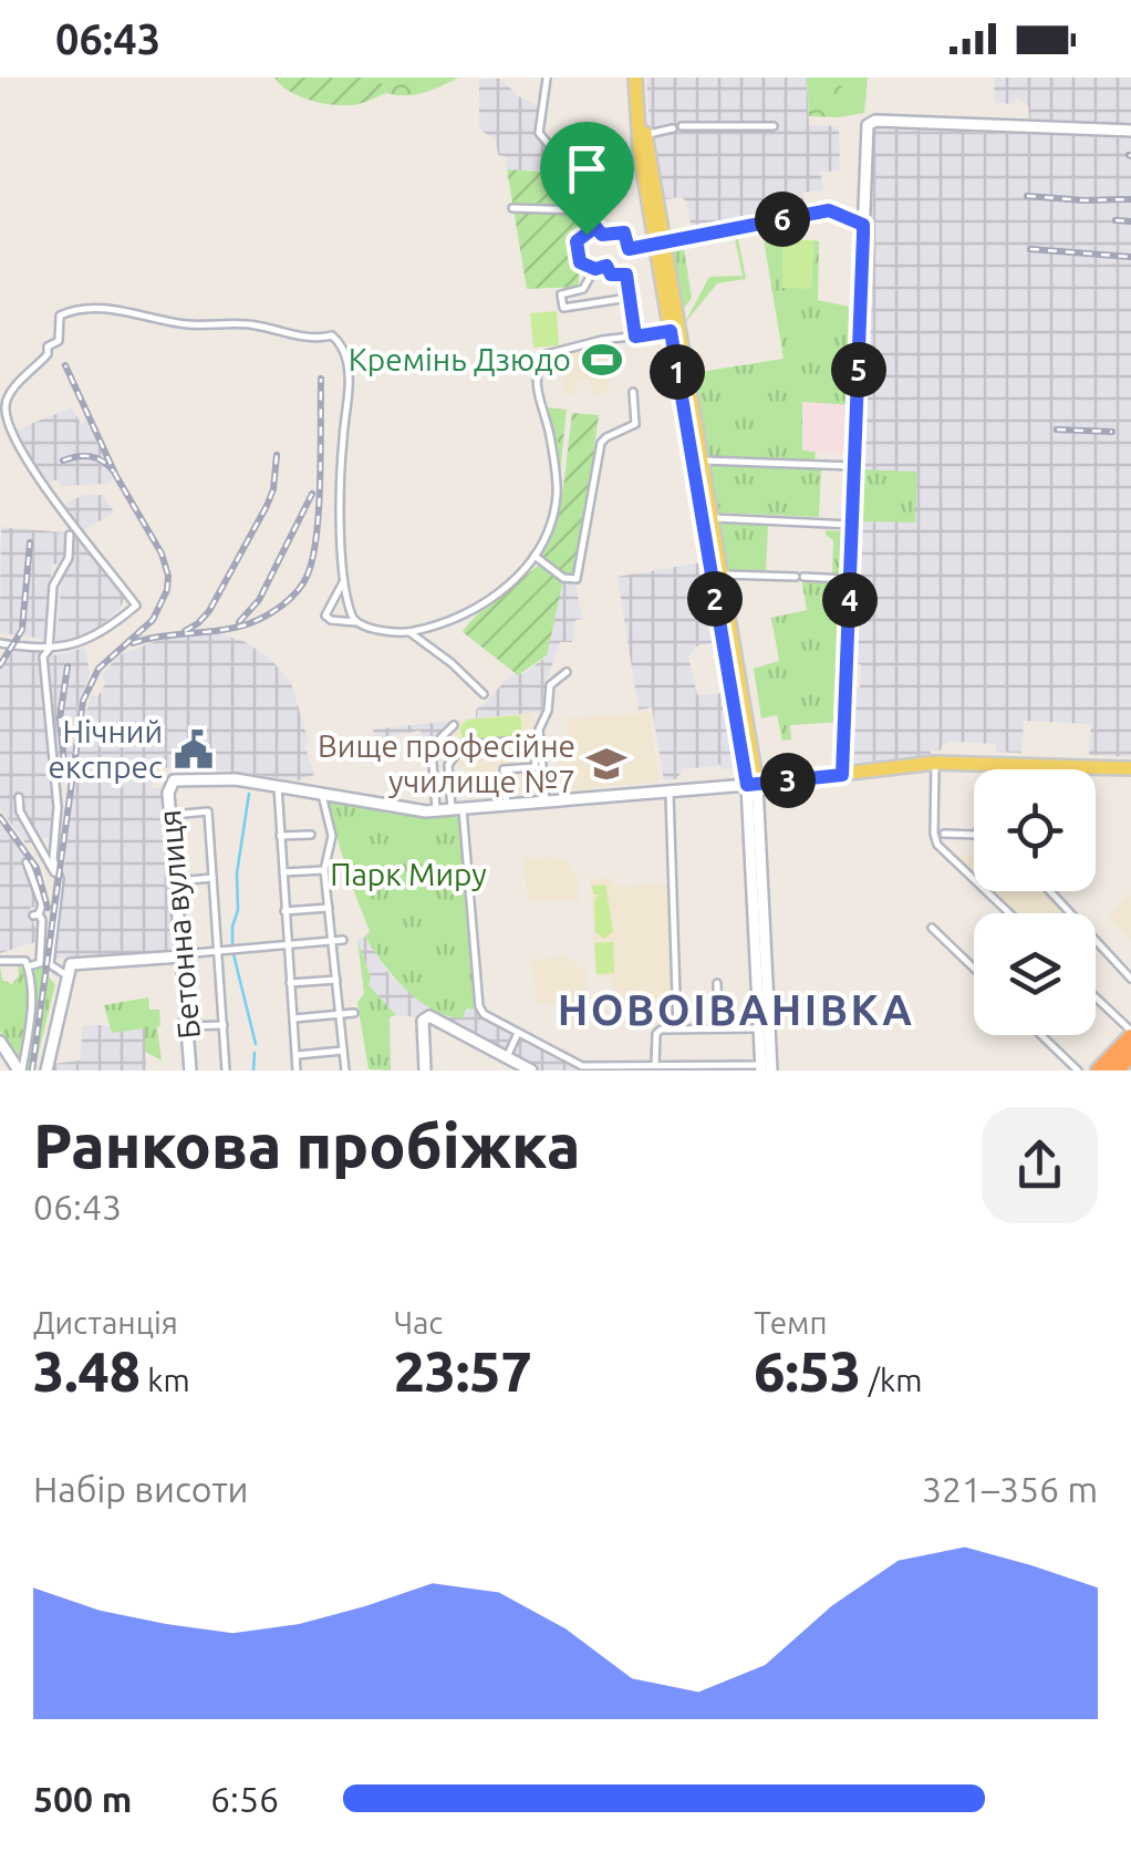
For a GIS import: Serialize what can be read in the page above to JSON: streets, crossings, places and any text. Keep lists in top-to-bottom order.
{
  "streets": {
    "street": ["Бетонна вулиця"]
  },
  "districts": ["НОВОІВАНІВКА"],
  "parks": ["Парк Миру"],
  "places": {
    "sports": ["Кремінь Дзюдо"],
    "public building": ["Нічний експрес"],
    "school or university": ["Вище професійне училище №7"]
  },
  "page": {
    "status": "06:43",
    "pins": [
      "6",
      "5",
      "1",
      "2",
      "4",
      "3"
    ],
    "heading": ["Ранкова пробіжка", "06:43"],
    "stats": [
      ["Дистанція", "3.48 km"],
      ["Час", "23:57"],
      ["Темп", "6:53 /km"]
    ],
    "chart": ["Набір висоти", "321–356 m"],
    "list": [
      {
        "name": "500 m",
        "note": "6:56"
      }
    ]
  }
}
